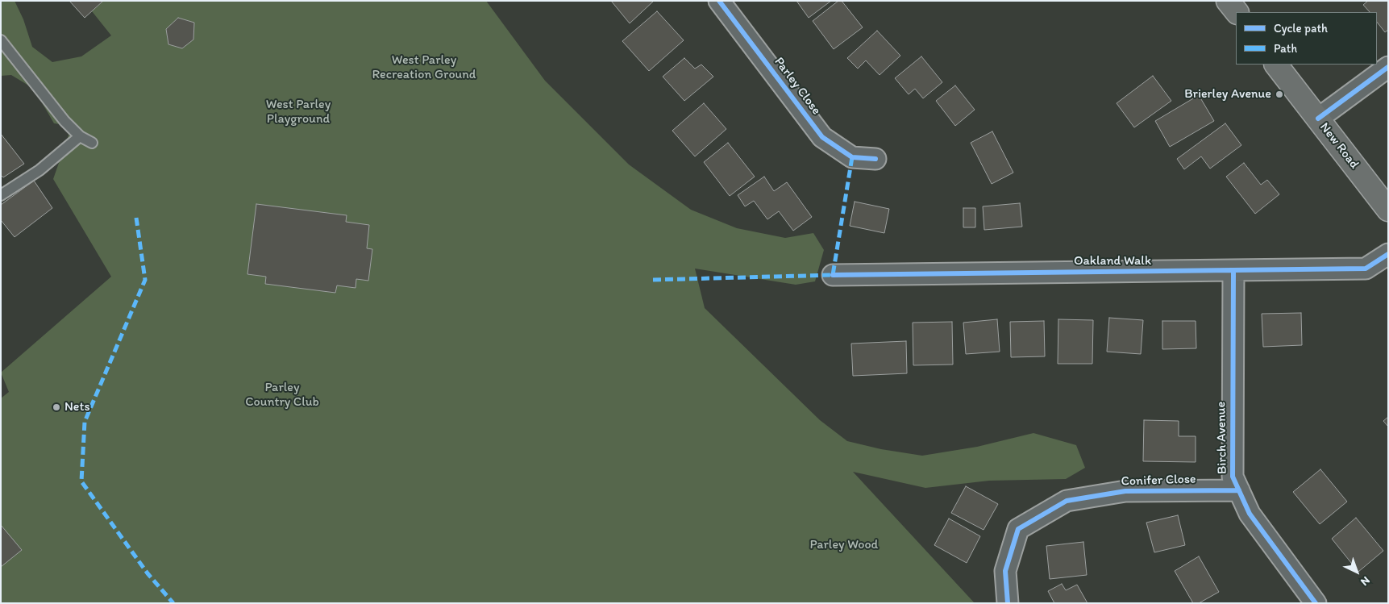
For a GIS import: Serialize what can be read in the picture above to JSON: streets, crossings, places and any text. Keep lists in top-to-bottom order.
{
  "streets": {
    "main road": ["New Road"],
    "street": [
      "Parley Close",
      "Oakland Walk",
      "Birch Avenue",
      "Conifer Close"
    ]
  },
  "crossings": [
    ["Oakland Walk", "Birch Avenue"],
    ["Birch Avenue", "Conifer Close"]
  ],
  "parks": [
    "West Parley Recreation Ground",
    "West Parley Playground",
    "Parley Country Club",
    "Parley Wood"
  ],
  "places": ["Brierley Avenue", "Nets"],
  "legend": ["Cycle path", "Path"],
  "north": "bottom right"
}
